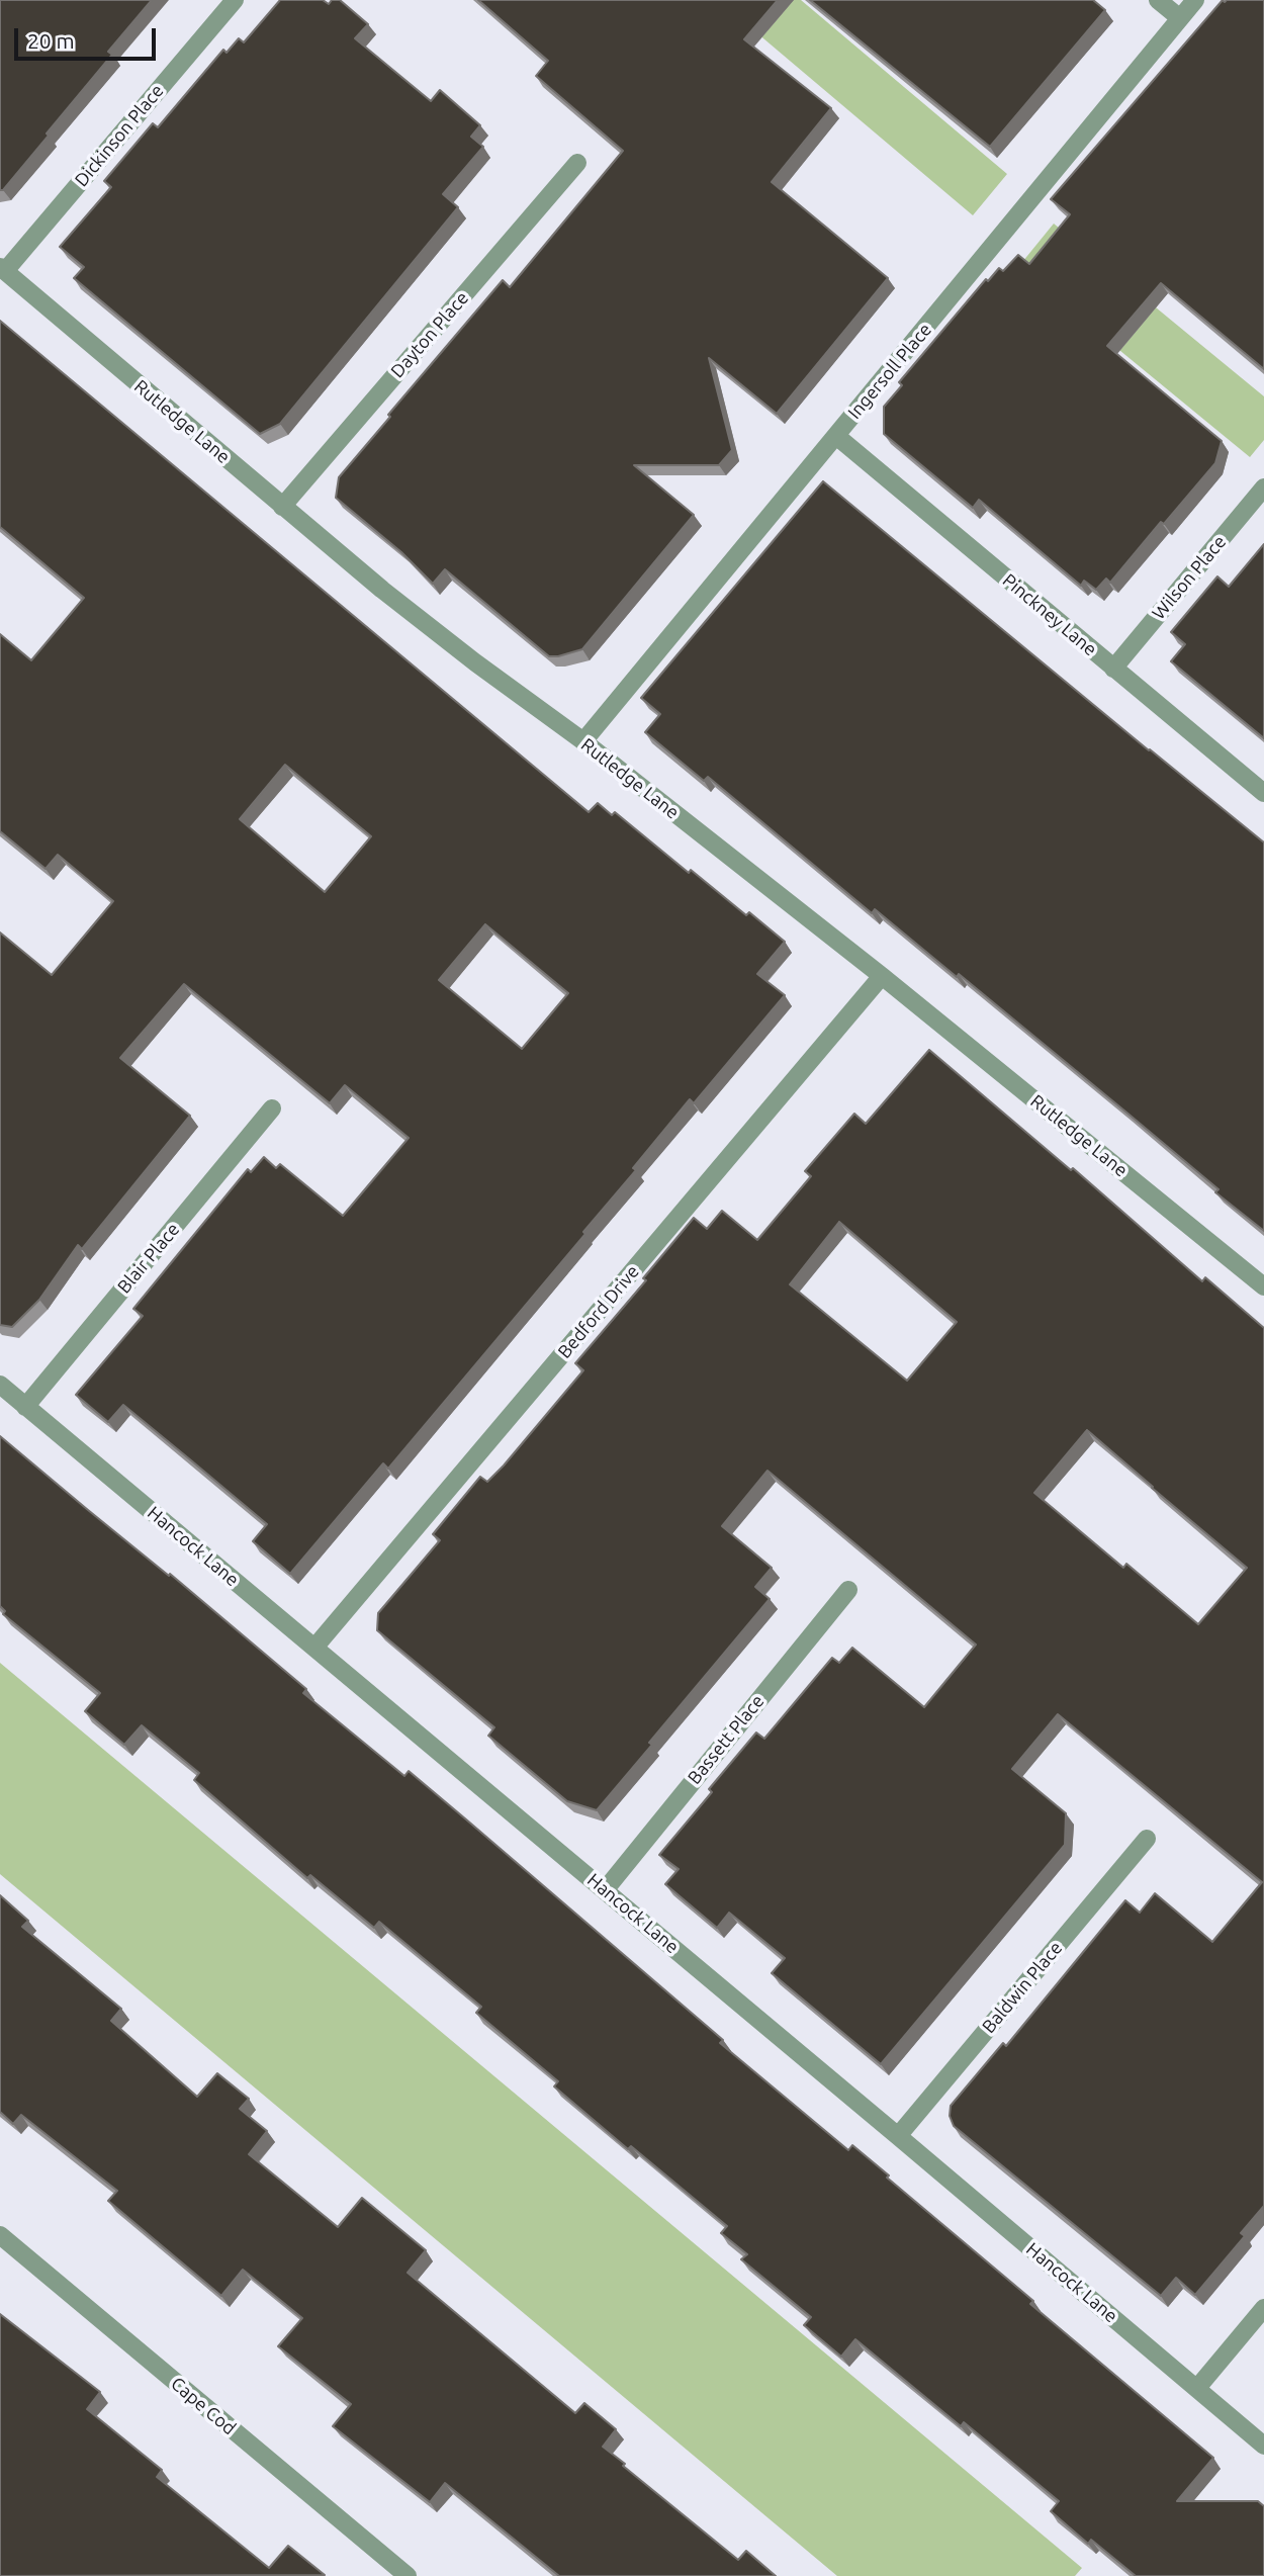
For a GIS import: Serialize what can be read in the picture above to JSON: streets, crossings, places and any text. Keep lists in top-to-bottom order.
{
  "streets": {
    "street": [
      "Dickinson Place",
      "Dayton Place",
      "Ingersoll Place",
      "Rutledge Lane",
      "Wilson Place",
      "Pinckney Lane",
      "Blair Place",
      "Bedford Drive",
      "Hancock Lane",
      "Bassett Place",
      "Baldwin Place",
      "Cape Cod"
    ]
  },
  "crossings": [
    ["Dickinson Place", "Rutledge Lane"],
    ["Dayton Place", "Rutledge Lane"],
    ["Ingersoll Place", "Rutledge Lane"],
    ["Ingersoll Place", "Pinckney Lane"],
    ["Rutledge Lane", "Bedford Drive"],
    ["Wilson Place", "Pinckney Lane"],
    ["Blair Place", "Hancock Lane"],
    ["Bedford Drive", "Hancock Lane"],
    ["Hancock Lane", "Bassett Place"],
    ["Hancock Lane", "Baldwin Place"]
  ],
  "scale_bar": "20 m"
}
